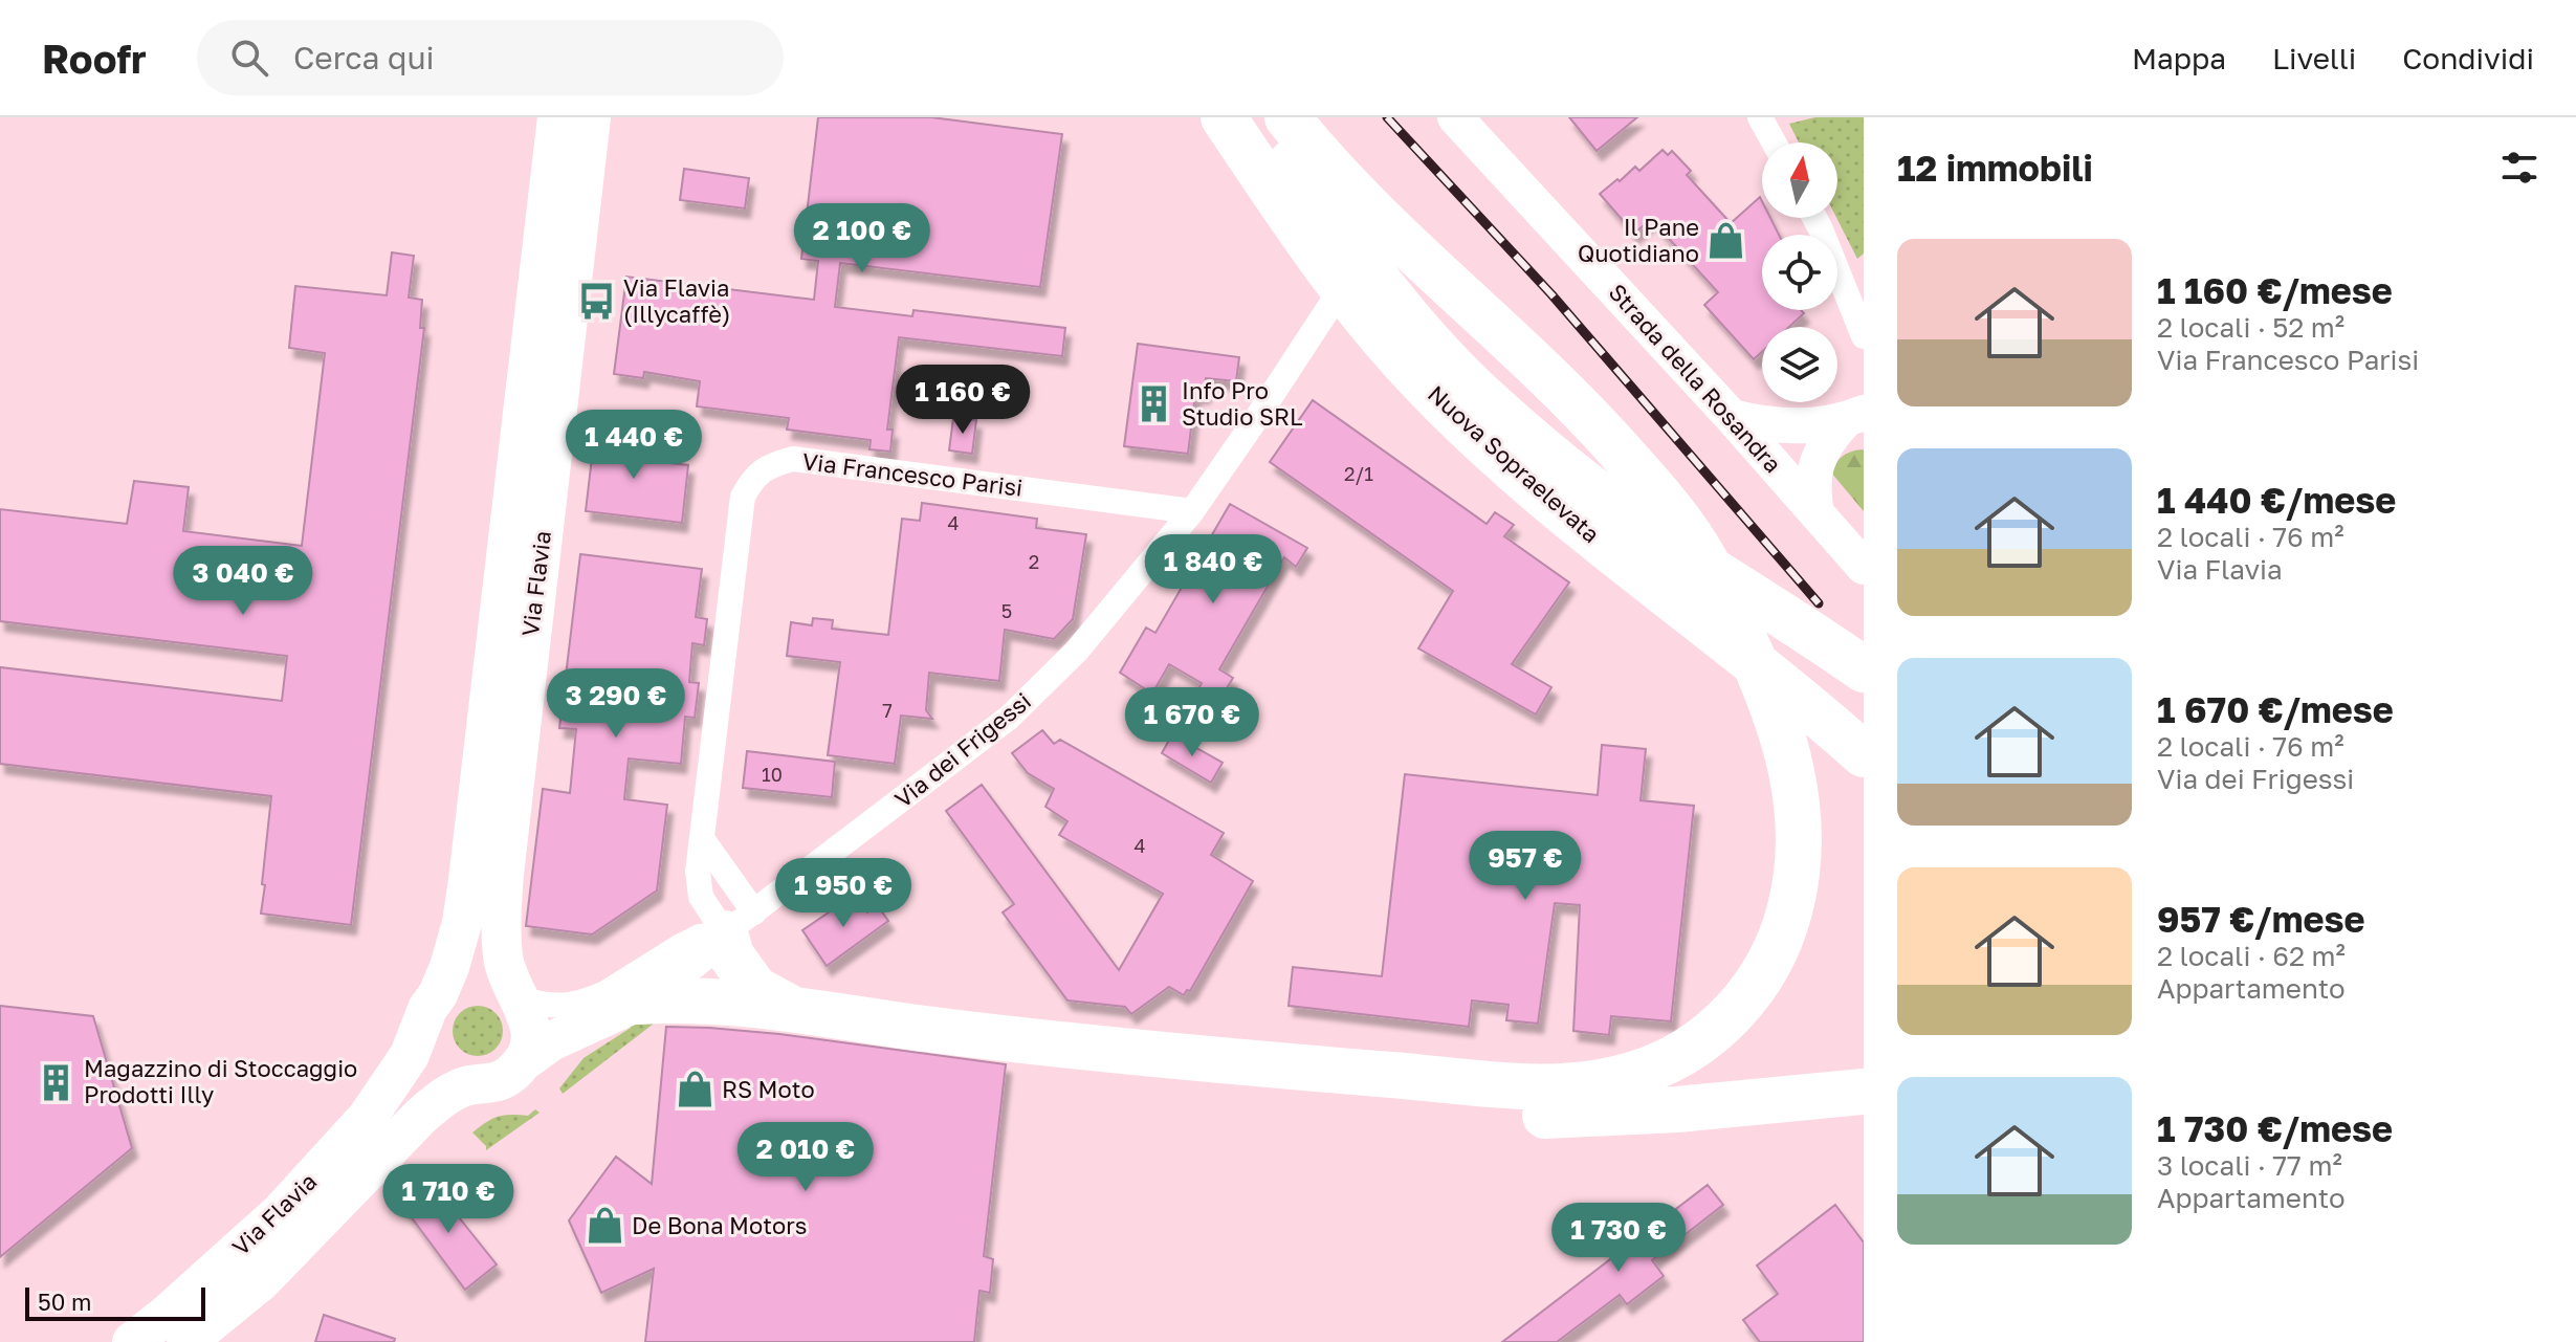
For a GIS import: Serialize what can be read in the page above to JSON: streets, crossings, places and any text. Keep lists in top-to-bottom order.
{
  "streets": {
    "highway": ["Nuova Sopraelevata"],
    "main road": ["Strada della Rosandra", "Via Flavia"],
    "street": ["Via Francesco Parisi", "Via dei Frigessi"]
  },
  "crossings": [
    ["Via Francesco Parisi", "Via dei Frigessi"],
    ["Via Flavia", "Via dei Frigessi"]
  ],
  "places": {
    "shop": ["Il Pane Quotidiano", "RS Moto", "De Bona Motors"],
    "bus stop": ["Via Flavia (Illycaffè)"],
    "building": ["Info Pro Studio SRL", "Magazzino di Stoccaggio Prodotti Illy"]
  },
  "house_numbers": [
    "2/1",
    "4",
    "2",
    "5",
    "7",
    "10",
    "4"
  ],
  "scale_bar": "50 m",
  "north": "top",
  "page": {
    "header": "Roofr",
    "search": "Cerca qui",
    "nav": ["Mappa", "Livelli", "Condividi"],
    "heading": "12 immobili",
    "price": [
      "2 100 €",
      "1 160 €",
      "1 440 €",
      "1 840 €",
      "3 040 €",
      "3 290 €",
      "1 670 €",
      "957 €",
      "1 950 €",
      "2 010 €",
      "1 710 €",
      "1 730 €"
    ],
    "list": [
      {
        "name": "1 160 €/mese",
        "note": "2 locali · 52 m² · Via Francesco Parisi"
      },
      {
        "name": "1 440 €/mese",
        "note": "2 locali · 76 m² · Via Flavia"
      },
      {
        "name": "1 670 €/mese",
        "note": "2 locali · 76 m² · Via dei Frigessi"
      },
      {
        "name": "957 €/mese",
        "note": "2 locali · 62 m² · Appartamento"
      },
      {
        "name": "1 730 €/mese",
        "note": "3 locali · 77 m² · Appartamento"
      }
    ],
    "scale": "50 m"
  }
}
